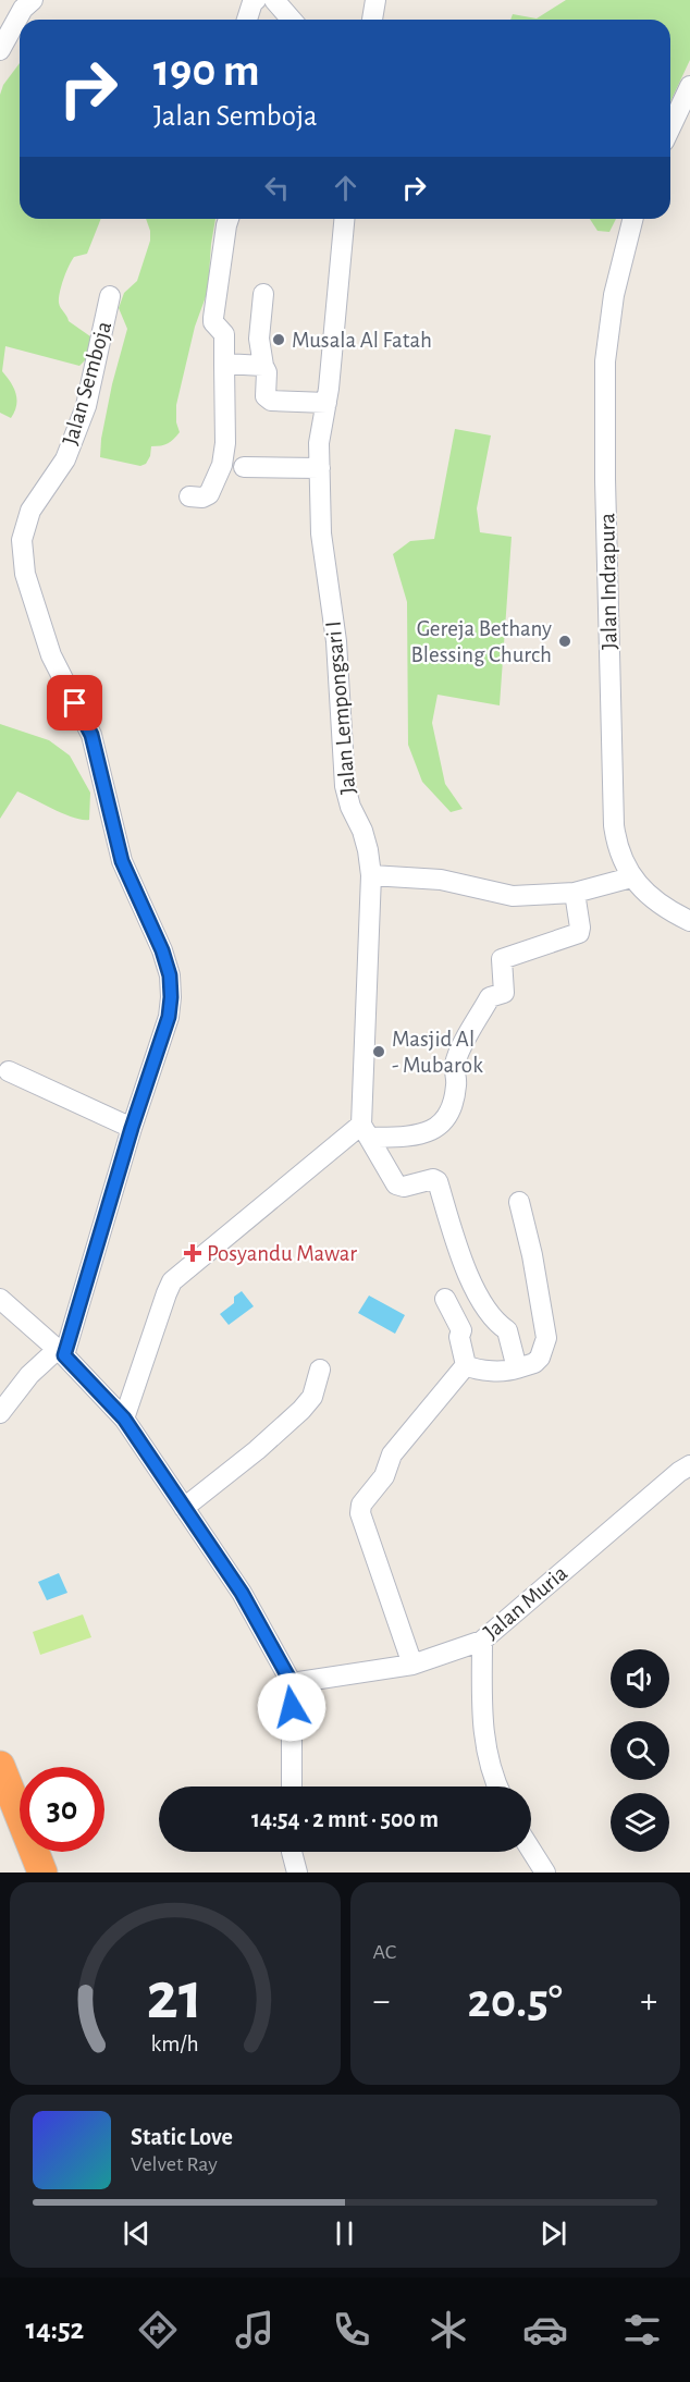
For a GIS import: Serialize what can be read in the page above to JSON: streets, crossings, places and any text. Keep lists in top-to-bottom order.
{
  "streets": {
    "street": [
      "Jalan Semboja",
      "Jalan Indrapura",
      "Jalan Lempongsari I",
      "Jalan Muria"
    ]
  },
  "places": {
    "other": ["Musala Al Fatah", "Gereja Bethany Blessing Church", "Masjid Al - Mubarok"],
    "health": ["Posyandu Mawar"]
  },
  "page": {
    "turn": ["190 m", "Jalan Semboja"],
    "limit": "30",
    "trip": "14:54 · 2 mnt · 500 m",
    "tile": "AC",
    "heat": ["−", "20.5°", "+"],
    "song": ["Static Love", "Velvet Ray"],
    "tabs": "14:52",
    "gauge": ["21", "km/h"]
  }
}
